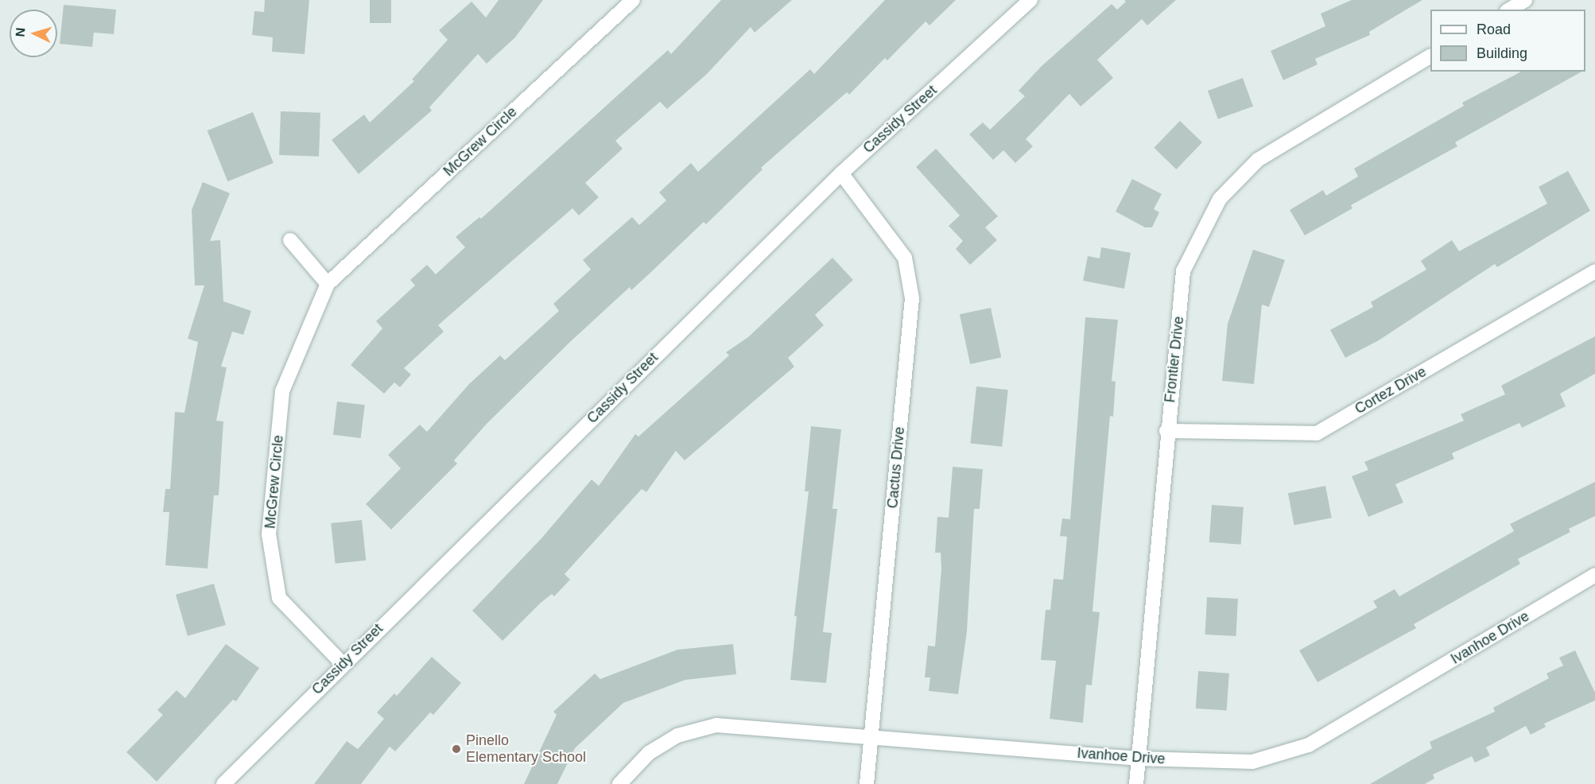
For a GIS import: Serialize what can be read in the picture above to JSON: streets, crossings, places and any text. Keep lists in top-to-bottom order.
{
  "streets": {
    "street": [
      "Cassidy Street",
      "McGrew Circle",
      "Frontier Drive",
      "Cortez Drive",
      "Cactus Drive",
      "Ivanhoe Drive"
    ]
  },
  "crossings": [
    ["Cassidy Street", "McGrew Circle"],
    ["Cassidy Street", "Cactus Drive"],
    ["Frontier Drive", "Cortez Drive"],
    ["Frontier Drive", "Ivanhoe Drive"],
    ["Cactus Drive", "Ivanhoe Drive"]
  ],
  "places": ["Pinello Elementary School"],
  "legend": ["Road", "Building"],
  "north": "left"
}
